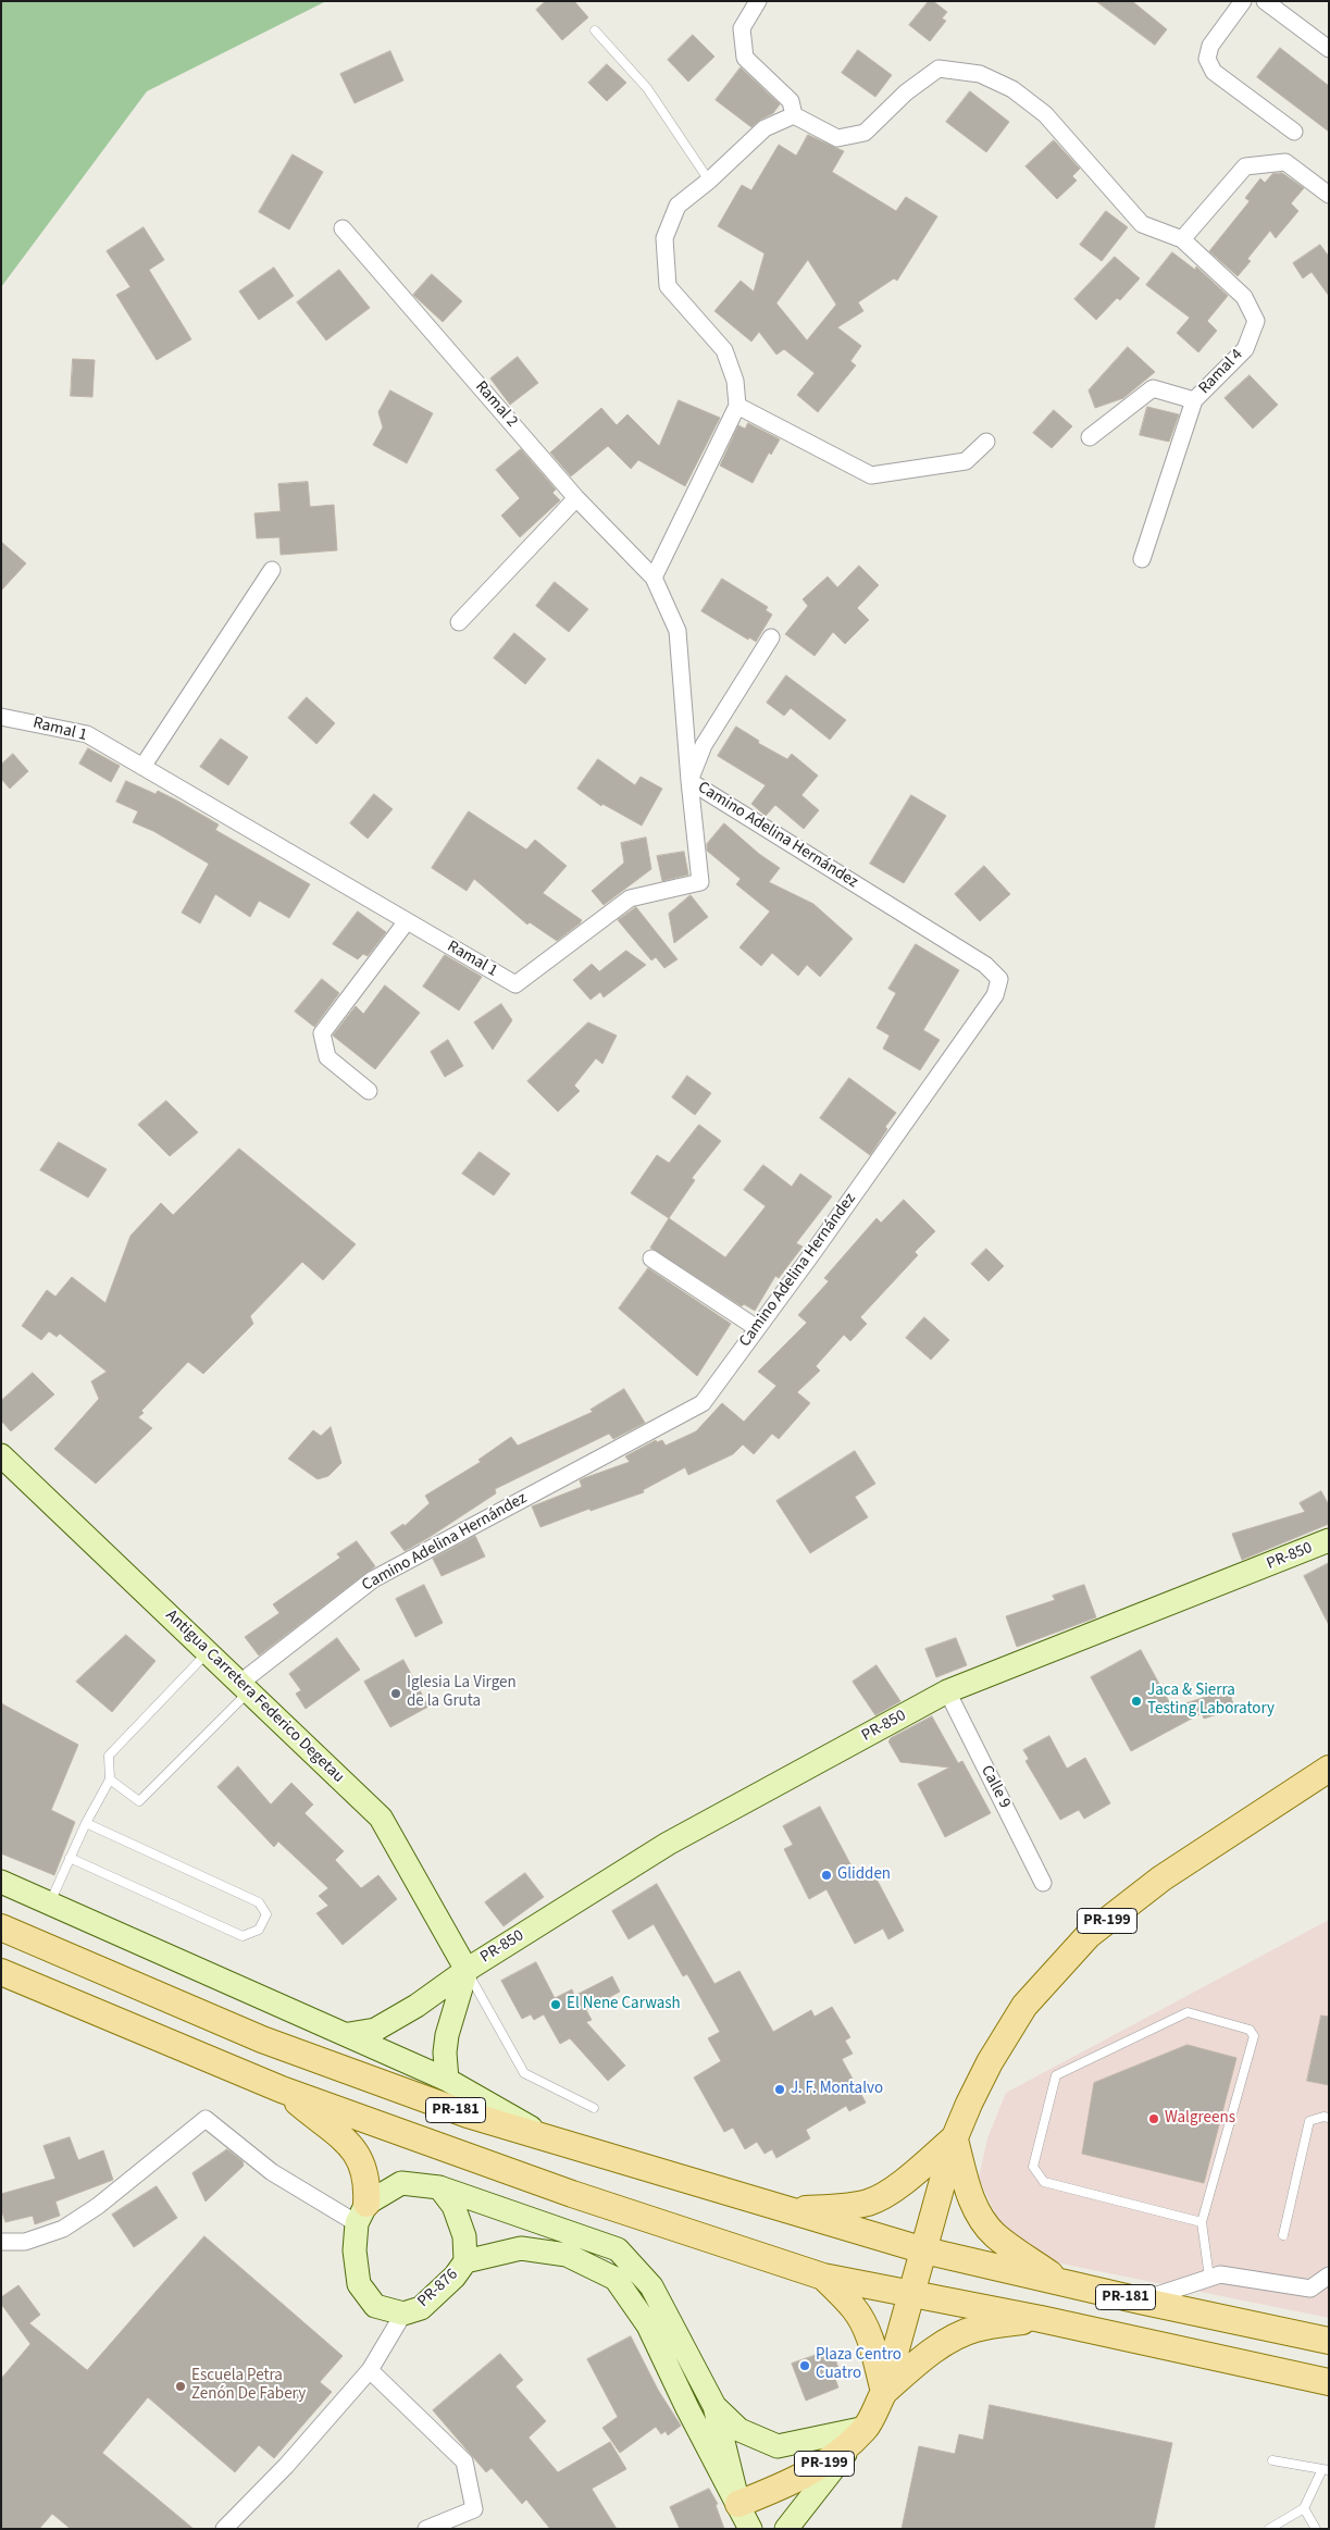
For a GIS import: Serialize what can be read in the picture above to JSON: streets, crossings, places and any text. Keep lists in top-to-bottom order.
{
  "streets": {
    "main road": ["PR-199", "PR-181"],
    "street": [
      "Ramal 4",
      "Ramal 2",
      "Ramal 1",
      "Camino Adelina Hernández",
      "PR-850",
      "Antigua Carretera Federico Degetau",
      "Calle 9",
      "PR-876"
    ]
  },
  "crossings": [
    ["Ramal 2", "Camino Adelina Hernández"],
    ["Ramal 1", "Camino Adelina Hernández"],
    ["Camino Adelina Hernández", "Antigua Carretera Federico Degetau"],
    ["PR-850", "Antigua Carretera Federico Degetau"],
    ["PR-850", "Calle 9"],
    ["PR-199", "PR-181"],
    ["PR-199", "PR-876"]
  ],
  "places": [
    "Iglesia La Virgen de la Gruta",
    "Jaca & Sierra Testing Laboratory",
    "Glidden",
    "El Nene Carwash",
    "J. F. Montalvo",
    "Walgreens",
    "Plaza Centro Cuatro",
    "Escuela Petra Zenón De Fabery"
  ]
}
